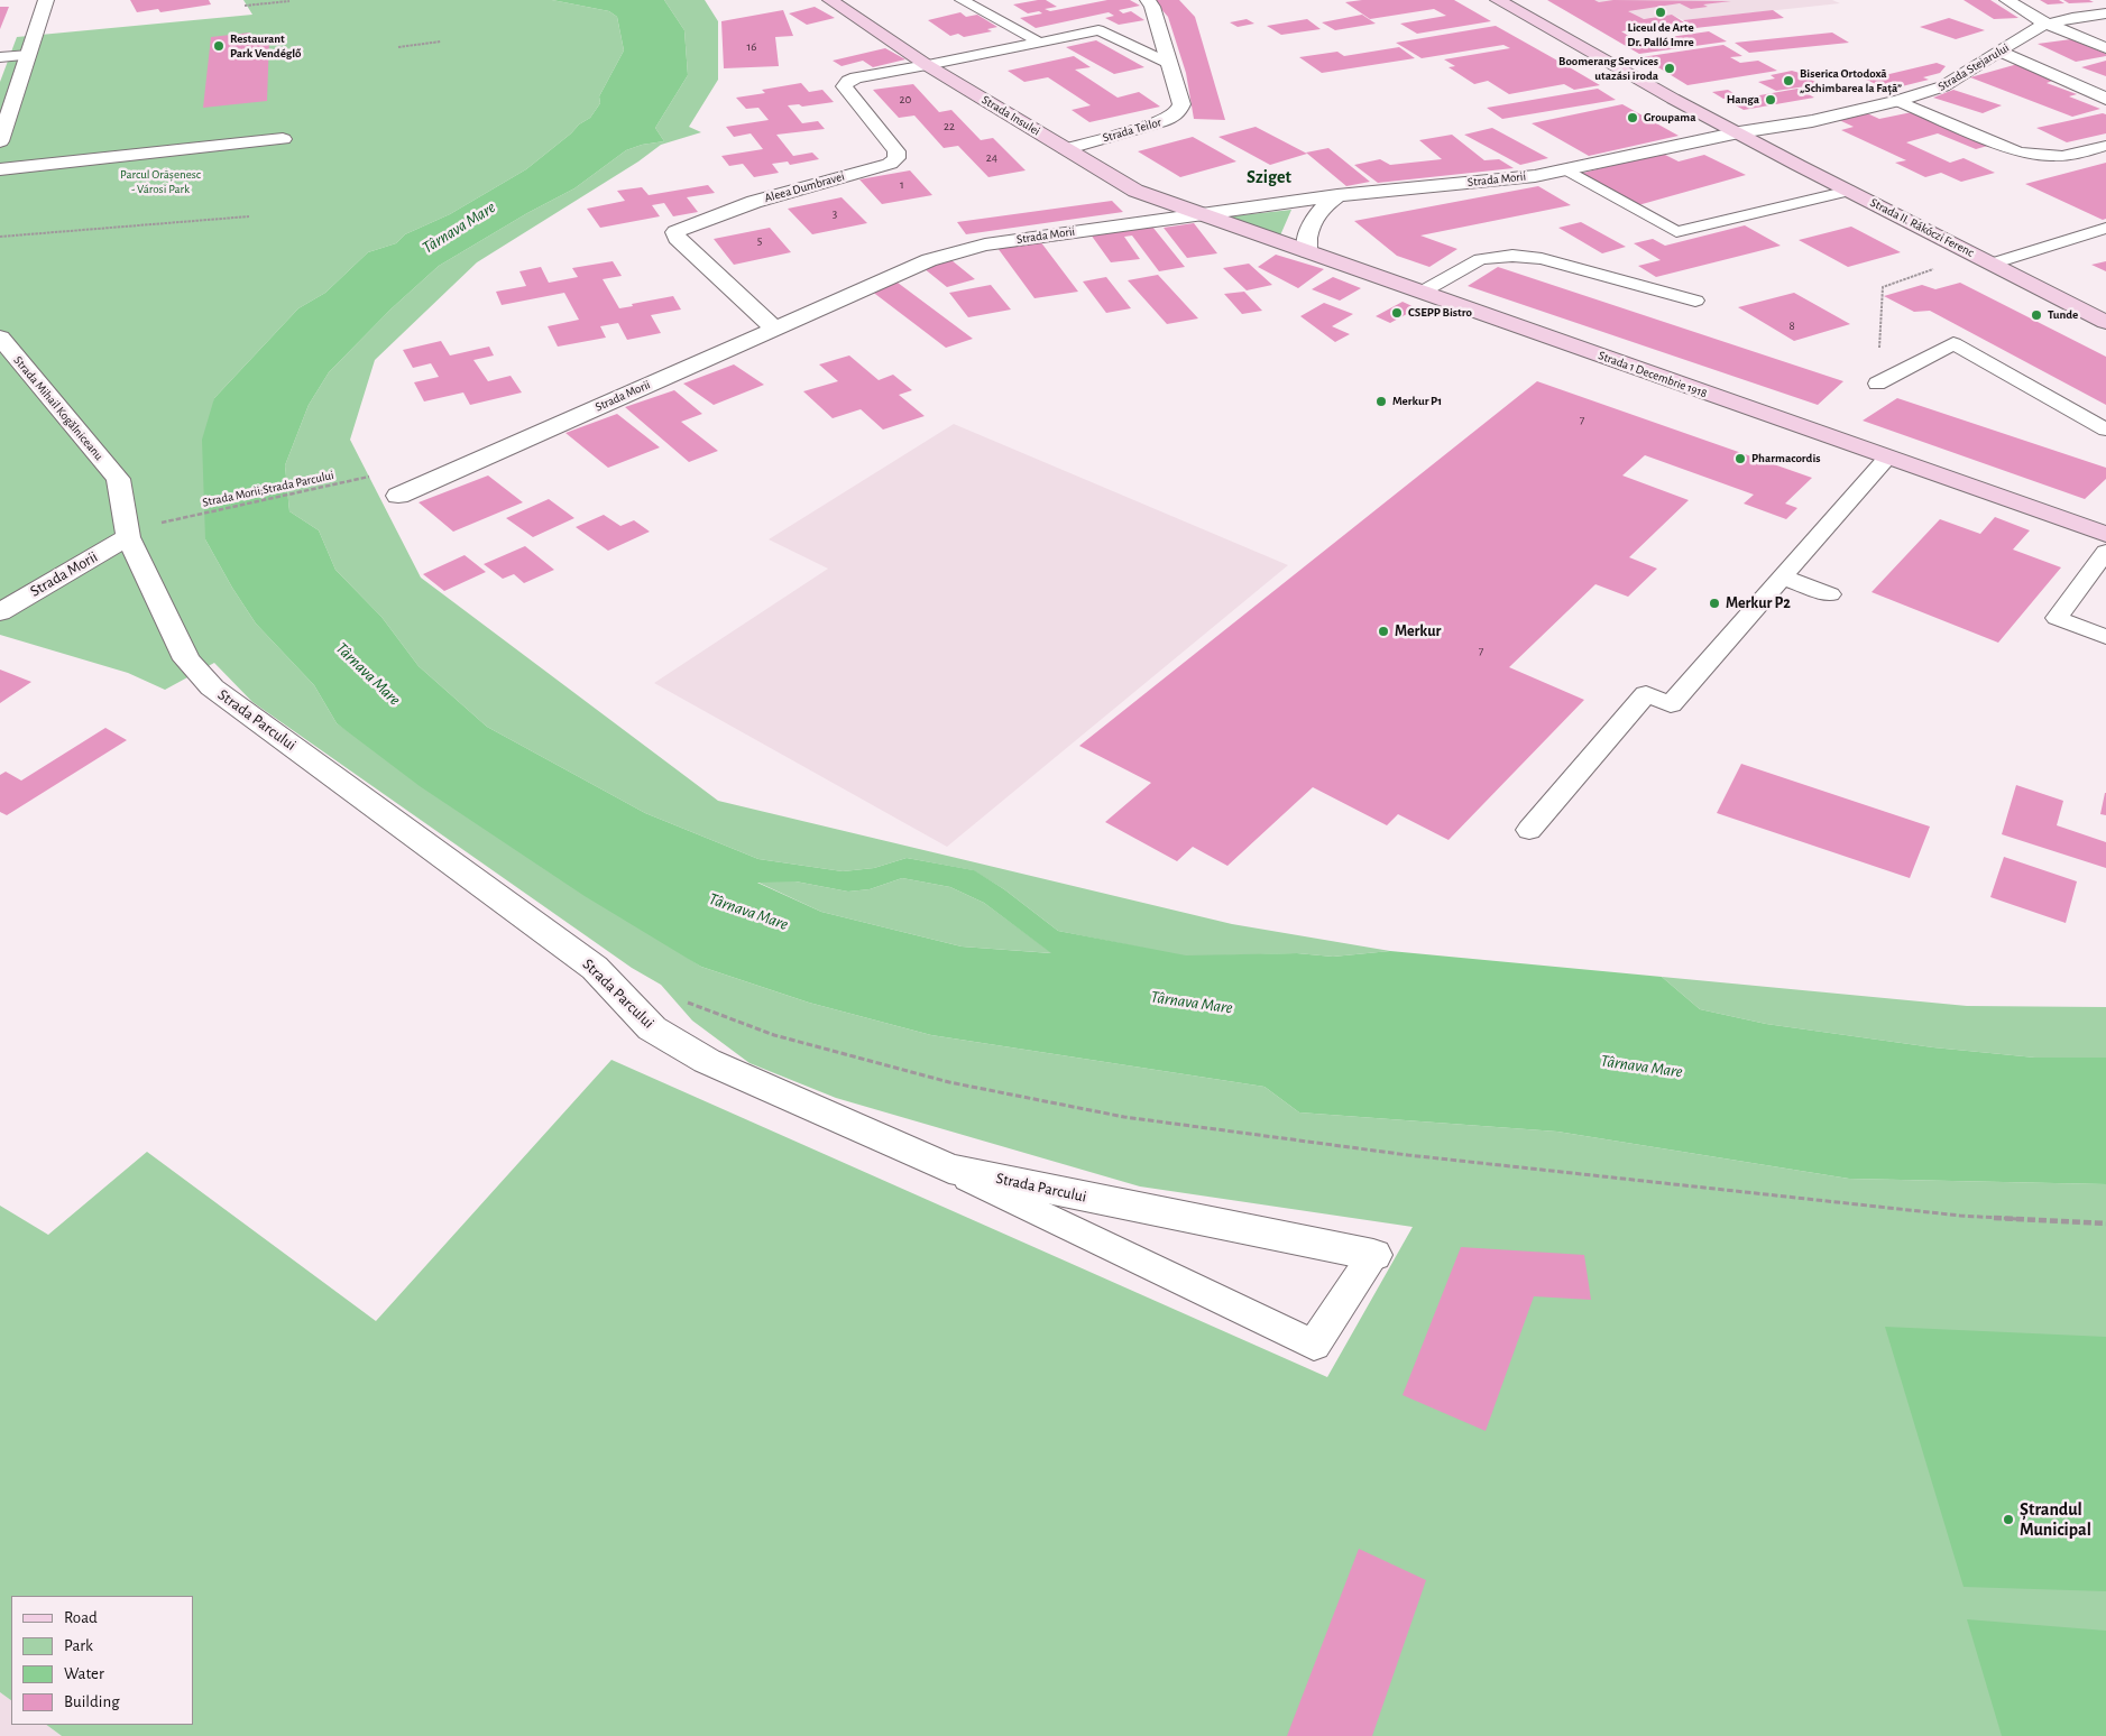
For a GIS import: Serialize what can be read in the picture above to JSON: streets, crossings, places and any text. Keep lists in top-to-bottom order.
{
  "streets": {
    "main road": ["Strada Insulei", "Strada II. Rákóczi Ferenc", "Strada 1 Decembrie 1918"],
    "street": [
      "Strada Stejarului",
      "Strada Teilor",
      "Strada Morii",
      "Aleea Dumbravei",
      "Strada Mihail Kogălniceanu",
      "Strada Parcului"
    ],
    "path": ["Strada Morii;Strada Parcului"]
  },
  "crossings": [
    ["Strada Stejarului", "Strada Morii"],
    ["Strada Stejarului", "Strada II. Rákóczi Ferenc"],
    ["Strada Insulei", "Strada Teilor"],
    ["Strada Insulei", "Strada Morii"],
    ["Strada Insulei", "Aleea Dumbravei"],
    ["Strada Insulei", "Strada 1 Decembrie 1918"],
    ["Strada Morii", "Aleea Dumbravei"],
    ["Strada Morii", "Strada II. Rákóczi Ferenc"],
    ["Strada Morii", "Strada 1 Decembrie 1918"],
    ["Strada Morii", "Strada Parcului"],
    ["Strada Mihail Kogălniceanu", "Strada Parcului"]
  ],
  "districts": ["Sziget"],
  "water": ["Târnava Mare"],
  "parks": ["Parcul Orășenesc - Városi Park"],
  "places": [
    "Liceul de Arte Dr. Palló Imre",
    "Restaurant Park Vendéglő",
    "Boomerang Services utazási iroda",
    "Biserica Ortodoxă „Schimbarea la Față”",
    "Hanga",
    "Groupama",
    "CSEPP Bistro",
    "Tunde",
    "Merkur P1",
    "Pharmacordis",
    "Merkur P2",
    "Merkur",
    "Ștrandul Municipal"
  ],
  "house_numbers": [
    "16",
    "20",
    "22",
    "24",
    "1",
    "3",
    "5",
    "8",
    "7",
    "7"
  ],
  "legend": [
    "Road",
    "Park",
    "Water",
    "Building"
  ]
}
